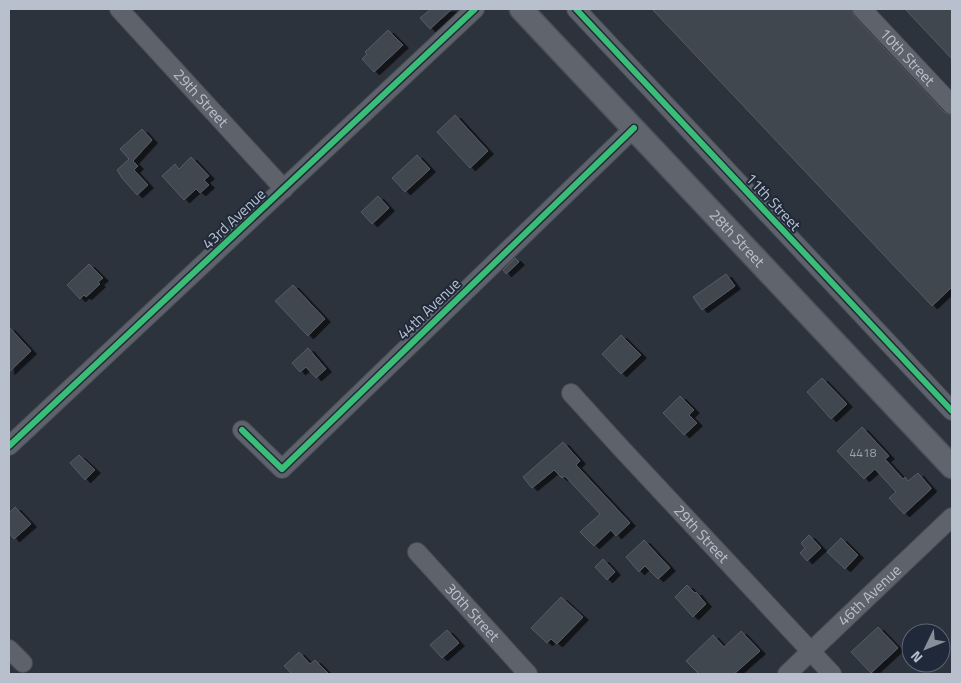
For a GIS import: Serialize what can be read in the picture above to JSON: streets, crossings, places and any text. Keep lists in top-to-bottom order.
{
  "streets": {
    "main road": ["28th Street"],
    "street": [
      "10th Street",
      "29th Street",
      "11th Street",
      "43rd Avenue",
      "44th Avenue",
      "46th Avenue",
      "30th Street"
    ]
  },
  "crossings": [
    ["29th Street", "43rd Avenue"],
    ["29th Street", "46th Avenue"],
    ["28th Street", "44th Avenue"]
  ],
  "house_numbers": ["4418"],
  "north": "bottom left"
}
